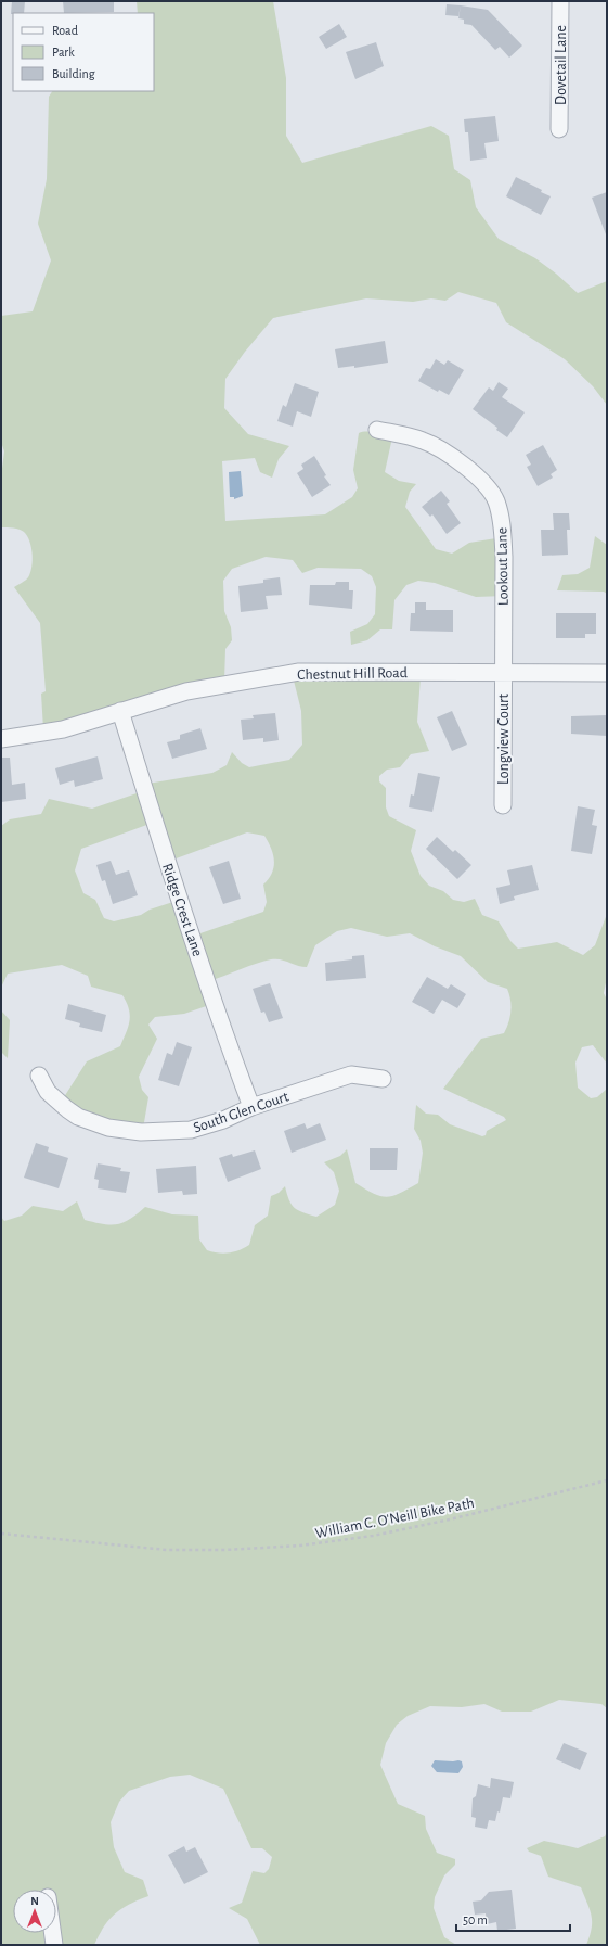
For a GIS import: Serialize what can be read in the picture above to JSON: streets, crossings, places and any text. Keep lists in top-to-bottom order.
{
  "streets": {
    "street": [
      "Dovetail Lane",
      "Lookout Lane",
      "Chestnut Hill Road",
      "Longview Court",
      "Ridge Crest Lane",
      "South Glen Court"
    ],
    "path": ["William C. O'Neill Bike Path"]
  },
  "crossings": [
    ["Lookout Lane", "Chestnut Hill Road"],
    ["Lookout Lane", "Longview Court"],
    ["Chestnut Hill Road", "Longview Court"],
    ["Chestnut Hill Road", "Ridge Crest Lane"],
    ["Ridge Crest Lane", "South Glen Court"]
  ],
  "legend": ["Road", "Park", "Building"],
  "scale_bar": "50 m",
  "north": "top"
}
